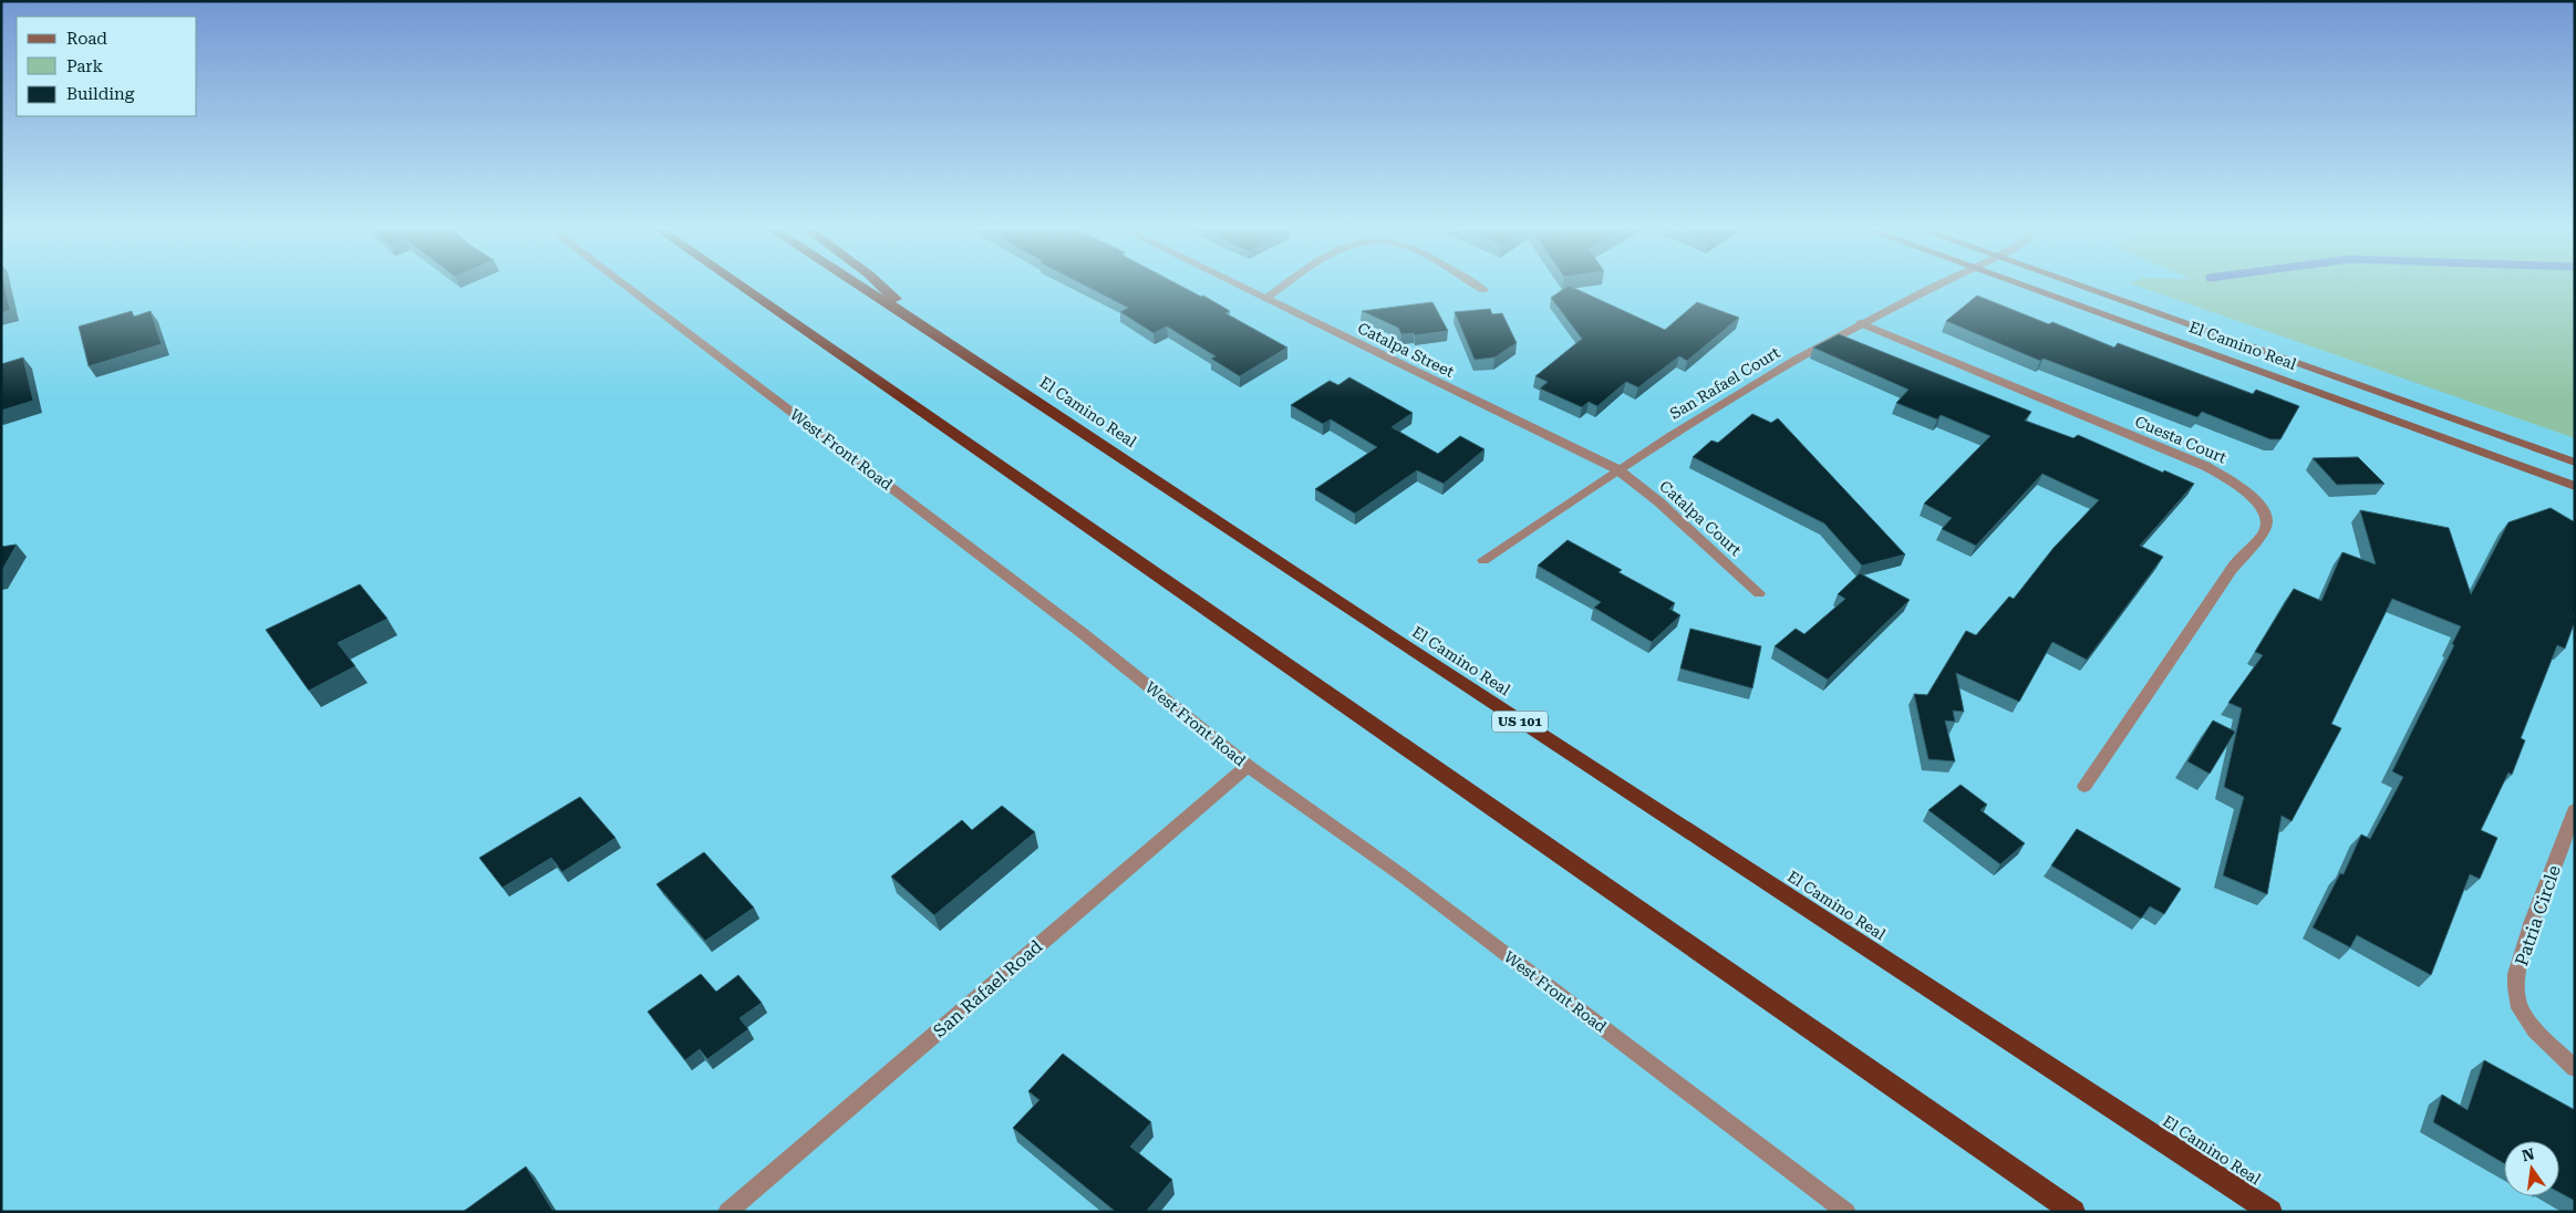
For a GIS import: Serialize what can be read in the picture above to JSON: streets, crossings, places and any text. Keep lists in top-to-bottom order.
{
  "streets": {
    "highway": ["El Camino Real", "US 101"],
    "street": [
      "Catalpa Street",
      "San Rafael Court",
      "Cuesta Court",
      "West Front Road",
      "Catalpa Court",
      "Patria Circle",
      "San Rafael Road"
    ]
  },
  "crossings": [
    ["Catalpa Street", "San Rafael Court"],
    ["Catalpa Street", "Catalpa Court"],
    ["San Rafael Court", "Cuesta Court"],
    ["San Rafael Court", "Catalpa Court"],
    ["West Front Road", "San Rafael Road"]
  ],
  "legend": ["Road", "Park", "Building"],
  "north": "top"
}
